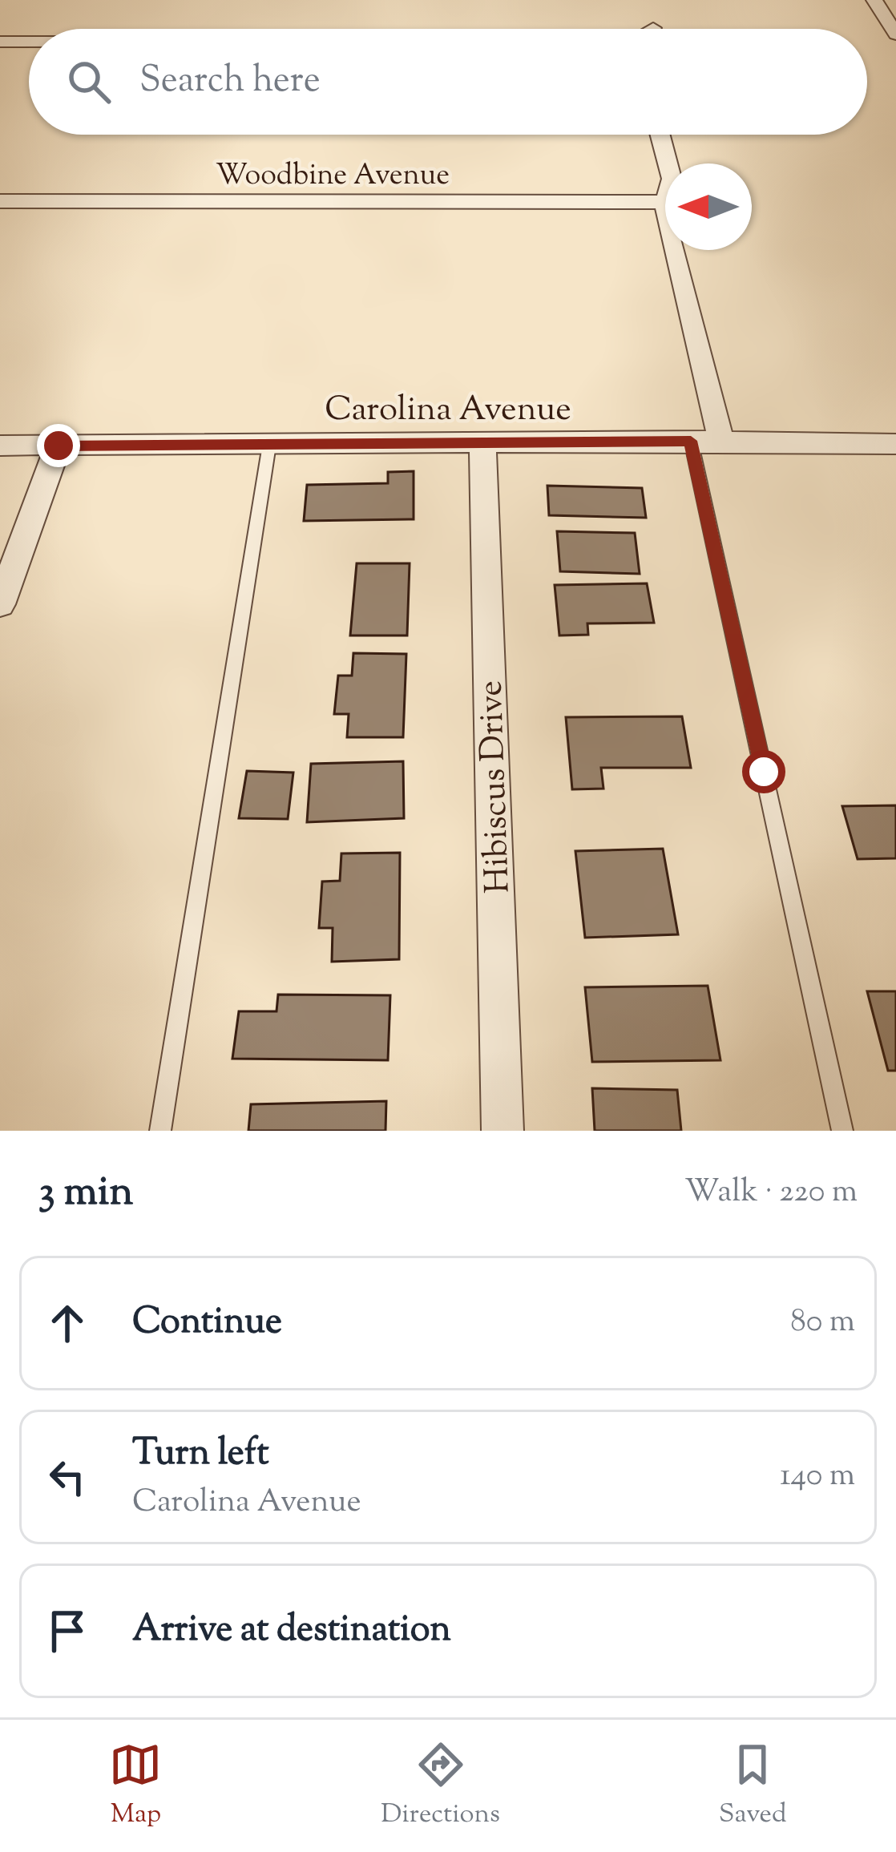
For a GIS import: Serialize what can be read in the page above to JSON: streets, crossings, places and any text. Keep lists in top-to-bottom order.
{
  "streets": {
    "street": ["Woodbine Avenue", "Carolina Avenue", "Hibiscus Drive"]
  },
  "crossings": [
    ["Carolina Avenue", "Hibiscus Drive"]
  ],
  "north": "left",
  "page": {
    "search": "Search here",
    "heading": ["3 min", "Walk · 220 m"],
    "list": [
      ["Continue", "80 m"],
      ["Turn left", "Carolina Avenue", "140 m"],
      "Arrive at destination"
    ],
    "nav": ["Map", "Directions", "Saved"]
  }
}
